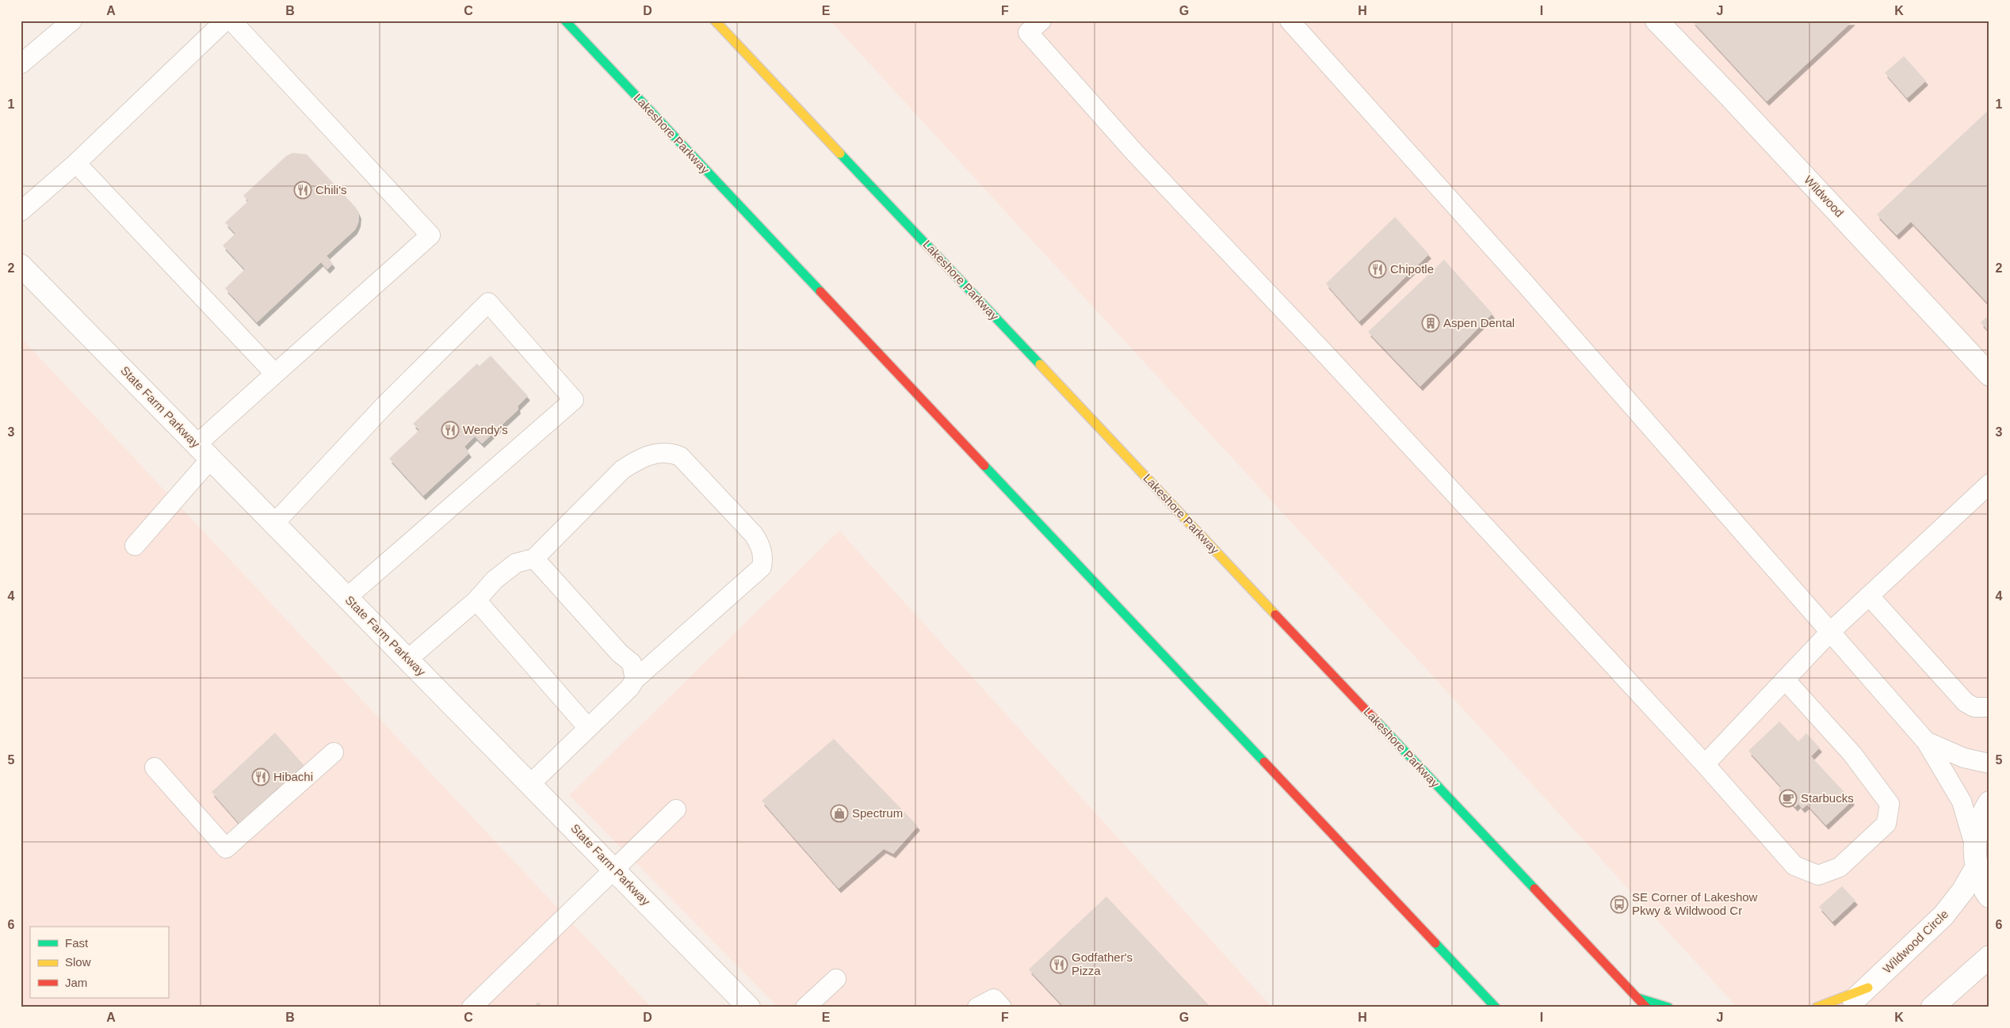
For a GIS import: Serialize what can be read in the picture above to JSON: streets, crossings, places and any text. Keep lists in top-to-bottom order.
{
  "streets": {
    "main road": ["Lakeshore Parkway"],
    "street": ["Wildwood", "State Farm Parkway", "Wildwood Circle"]
  },
  "places": {
    "restaurant": [
      "Chili's",
      "Chipotle",
      "Wendy's",
      "Hibachi",
      "Godfather's Pizza"
    ],
    "building": ["Aspen Dental"],
    "cafe": ["Starbucks"],
    "shop": ["Spectrum"],
    "bus stop": ["SE Corner of Lakeshow Pkwy & Wildwood Cr"]
  },
  "legend": ["Fast", "Slow", "Jam"],
  "grid": {
    "columns": [
      "A",
      "B",
      "C",
      "D",
      "E",
      "F",
      "G",
      "H",
      "I",
      "J",
      "K"
    ],
    "rows": [
      "1",
      "2",
      "3",
      "4",
      "5",
      "6"
    ]
  }
}
